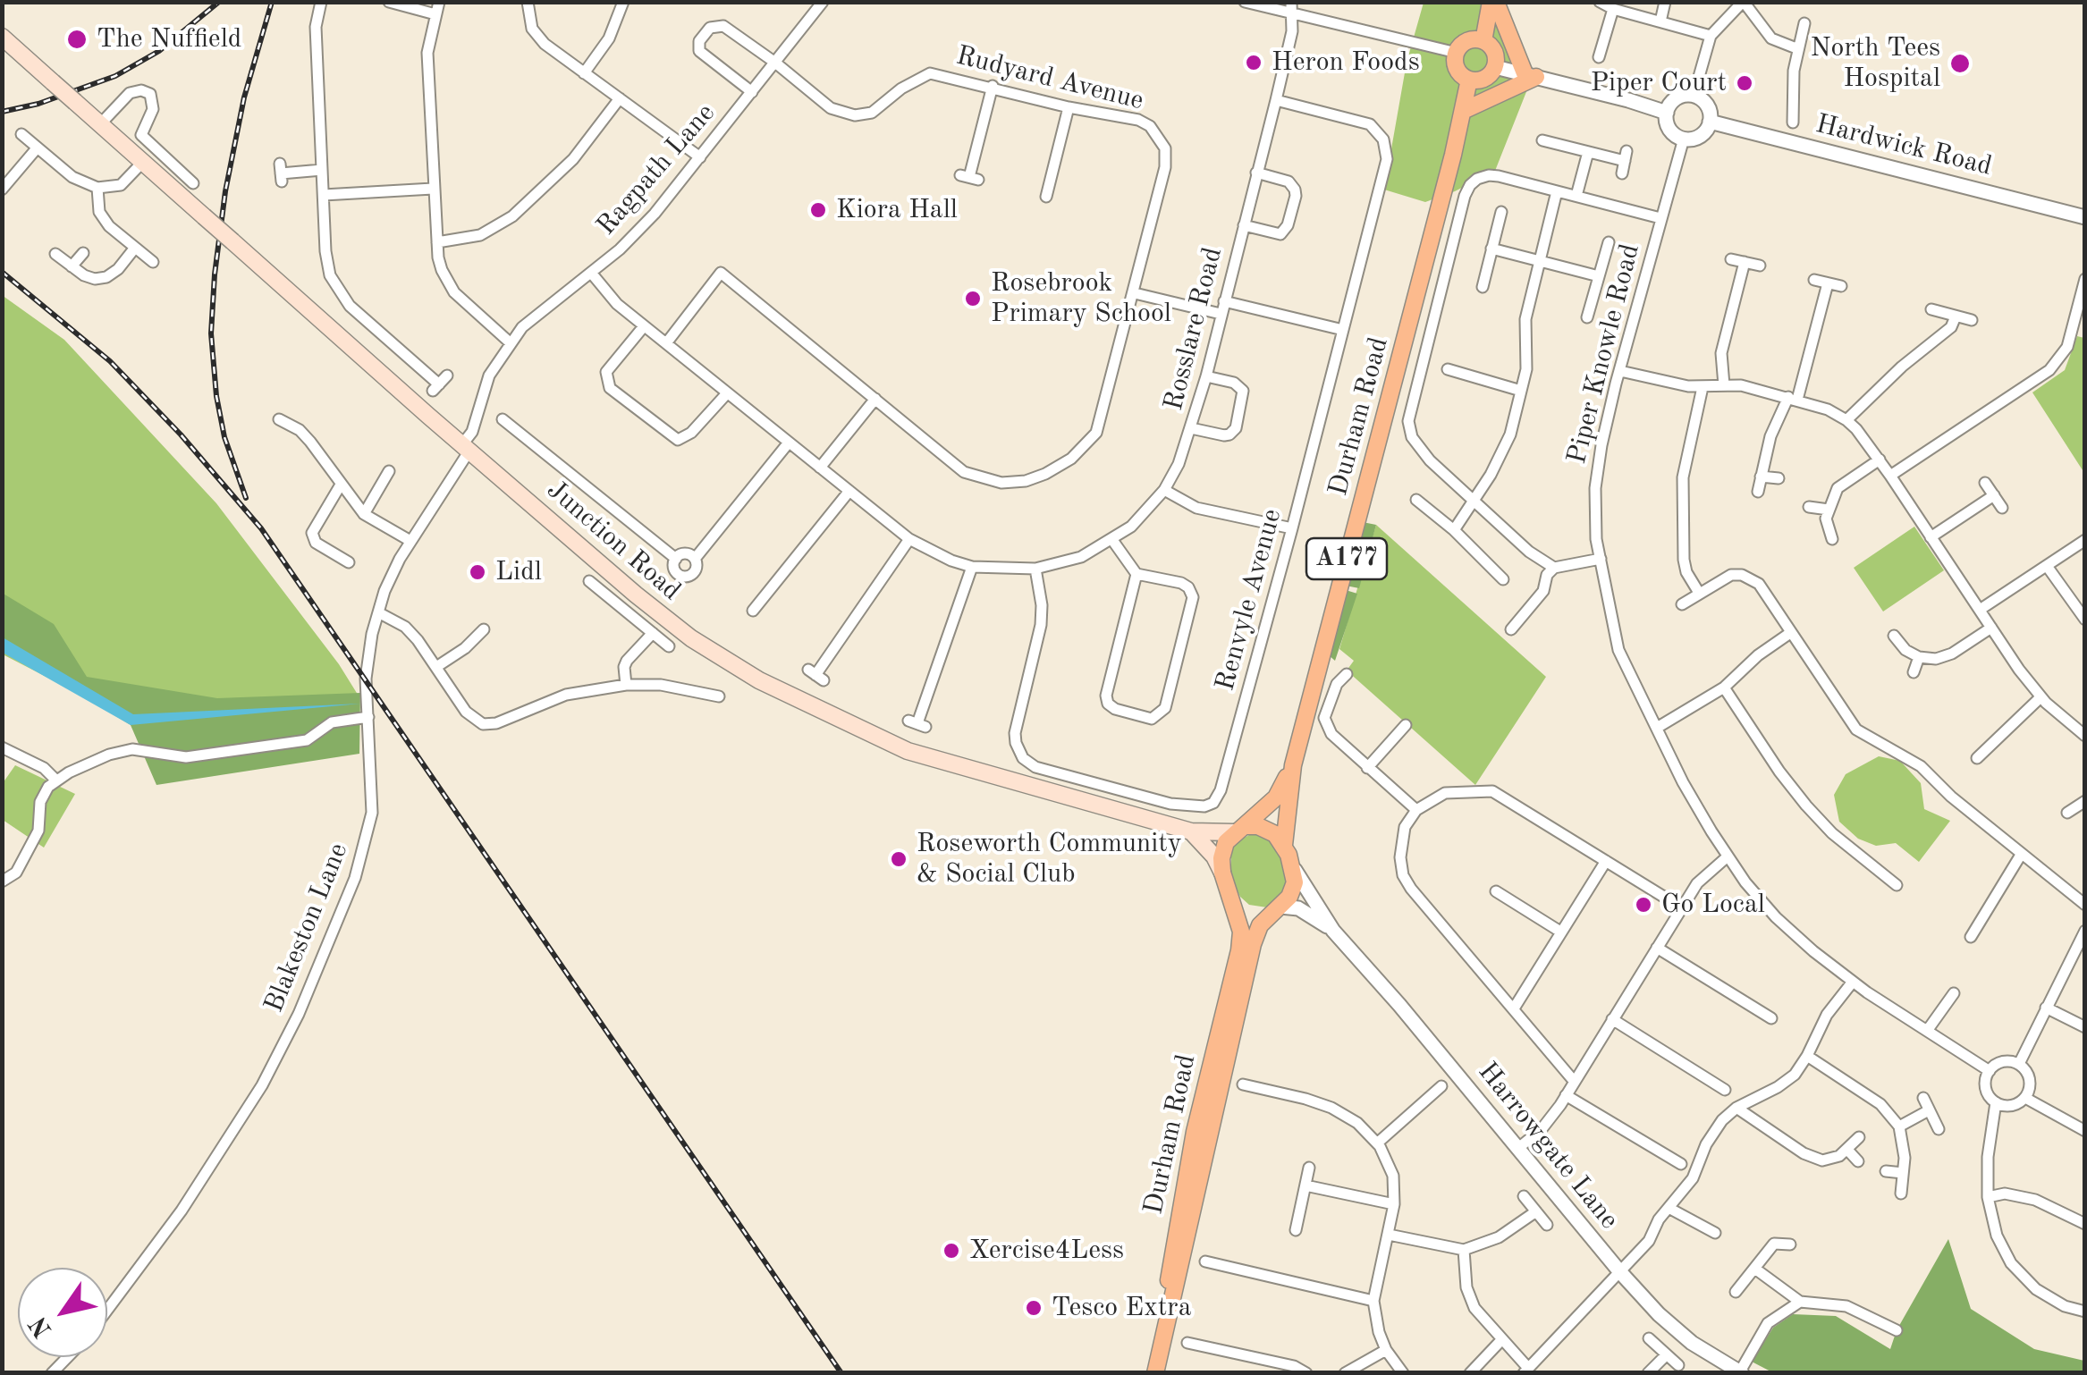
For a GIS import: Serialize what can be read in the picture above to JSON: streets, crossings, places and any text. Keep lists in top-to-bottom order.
{
  "streets": {
    "main road": ["Durham Road", "Junction Road", "A177"],
    "street": [
      "Rudyard Avenue",
      "Hardwick Road",
      "Ragpath Lane",
      "Rosslare Road",
      "Piper Knowle Road",
      "Renvyle Avenue",
      "Blakeston Lane",
      "Harrowgate Lane"
    ]
  },
  "crossings": [
    ["Rudyard Avenue", "Ragpath Lane"],
    ["Rudyard Avenue", "Rosslare Road"],
    ["Hardwick Road", "Piper Knowle Road"],
    ["Ragpath Lane", "Rosslare Road"],
    ["Ragpath Lane", "Junction Road"],
    ["Ragpath Lane", "Blakeston Lane"],
    ["Rosslare Road", "Renvyle Avenue"],
    ["Durham Road", "Junction Road"],
    ["Durham Road", "Harrowgate Lane"],
    ["Junction Road", "Blakeston Lane"],
    ["Junction Road", "Harrowgate Lane"]
  ],
  "places": [
    "The Nuffield",
    "Heron Foods",
    "North Tees Hospital",
    "Piper Court",
    "Kiora Hall",
    "Rosebrook Primary School",
    "Lidl",
    "Roseworth Community & Social Club",
    "Go Local",
    "Xercise4Less",
    "Tesco Extra"
  ],
  "north": "bottom left"
}
